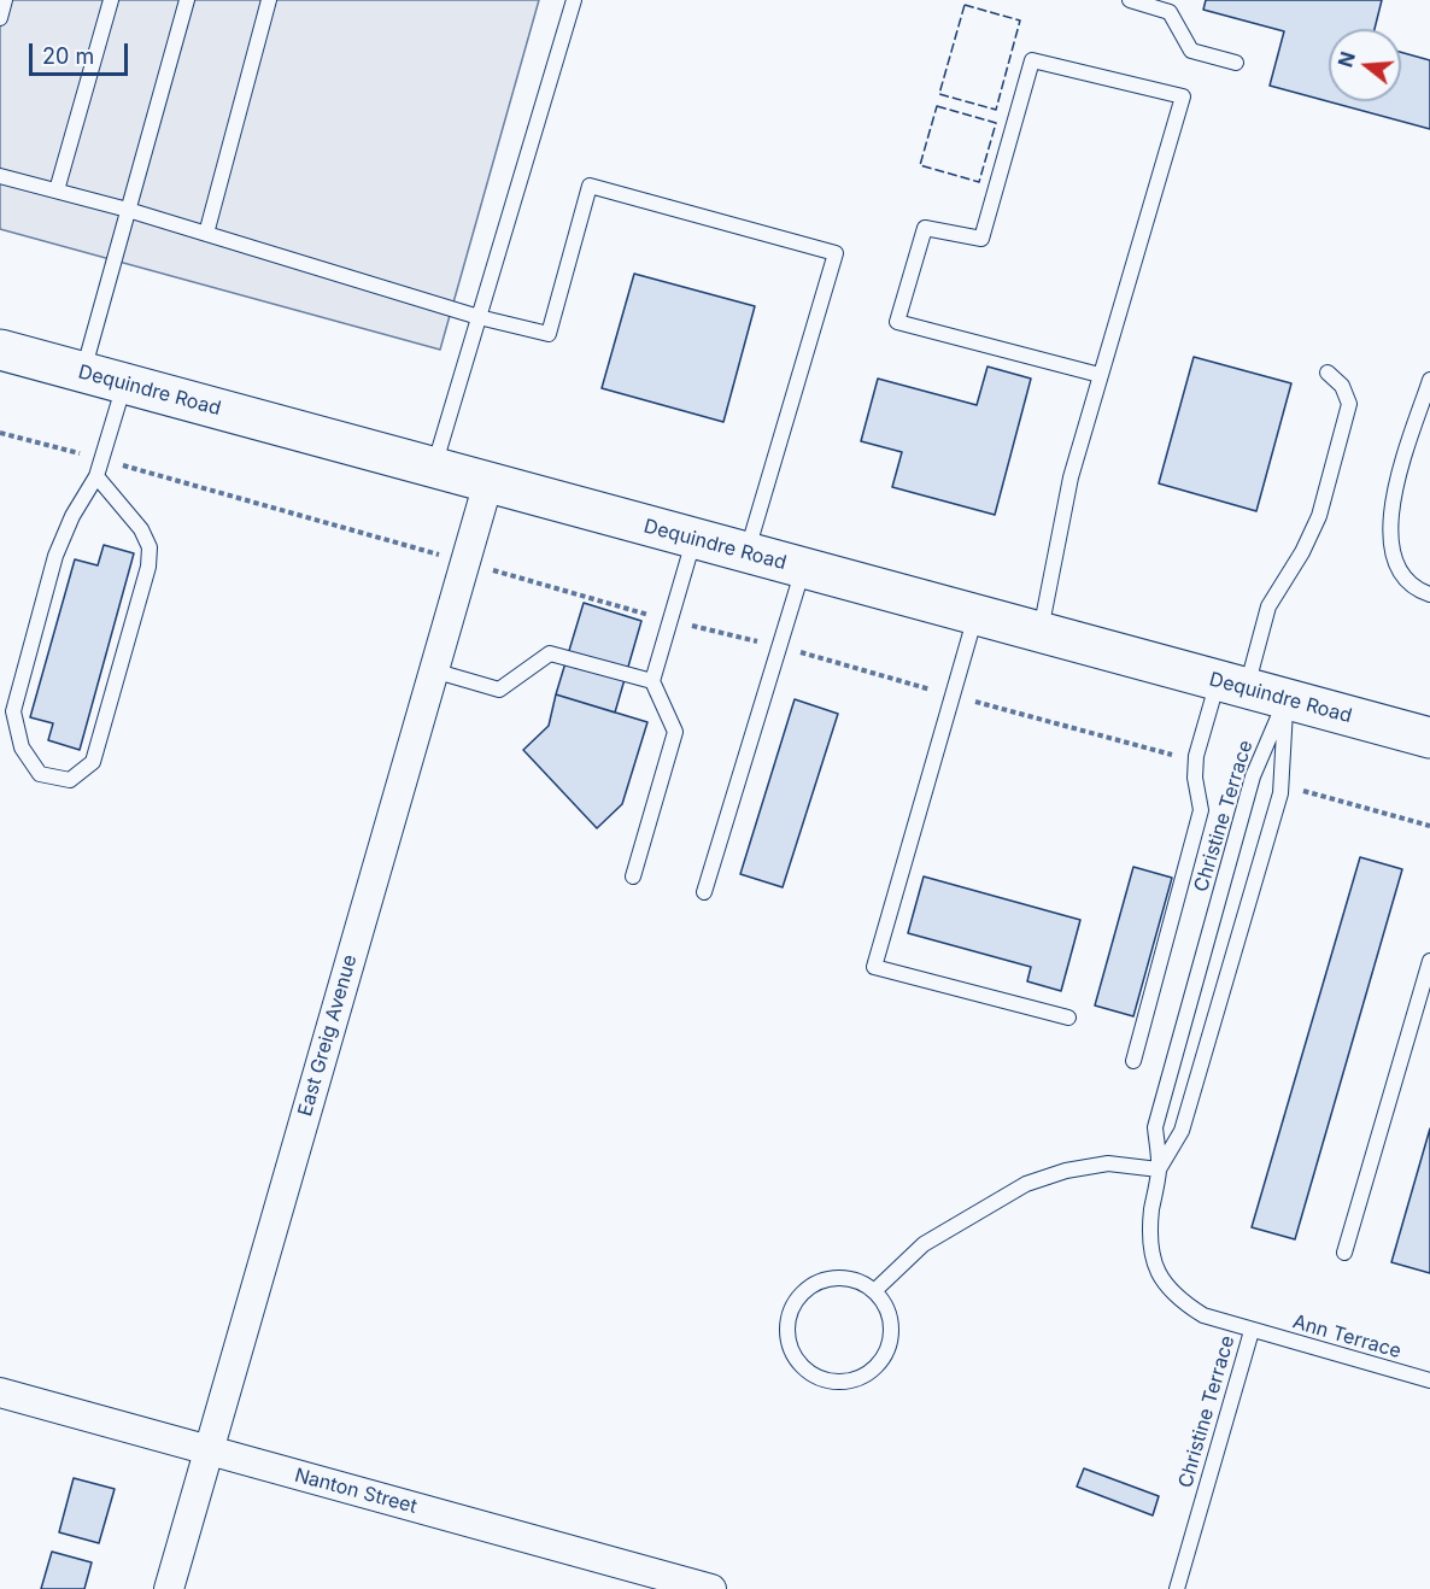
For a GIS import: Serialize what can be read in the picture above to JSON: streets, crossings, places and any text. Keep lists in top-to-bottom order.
{
  "streets": {
    "main road": ["Dequindre Road"],
    "street": ["East Greig Avenue", "Nanton Street"],
    "lane": ["Christine Terrace", "Ann Terrace"]
  },
  "crossings": [
    ["Dequindre Road", "Christine Terrace"],
    ["Dequindre Road", "East Greig Avenue"],
    ["Christine Terrace", "Ann Terrace"],
    ["East Greig Avenue", "Nanton Street"]
  ],
  "scale_bar": "20 m",
  "north": "left"
}
